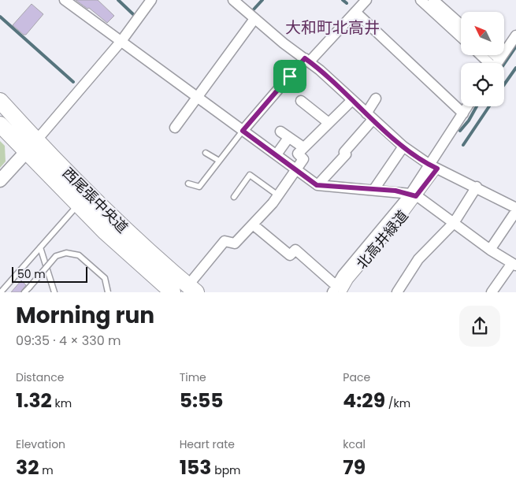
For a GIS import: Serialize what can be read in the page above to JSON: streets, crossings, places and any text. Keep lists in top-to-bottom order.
{
  "streets": {
    "main road": ["西尾張中央道"]
  },
  "districts": ["大和町北高井"],
  "scale_bar": "50 m",
  "north": "top left",
  "page": {
    "scale": "50 m",
    "heading": ["Morning run", "09:35 · 4 × 330 m"],
    "stats": [
      ["Distance", "1.32 km"],
      ["Time", "5:55"],
      ["Pace", "4:29 /km"],
      ["Elevation", "32 m"],
      ["Heart rate", "153 bpm"],
      ["kcal", "79"]
    ]
  }
}
